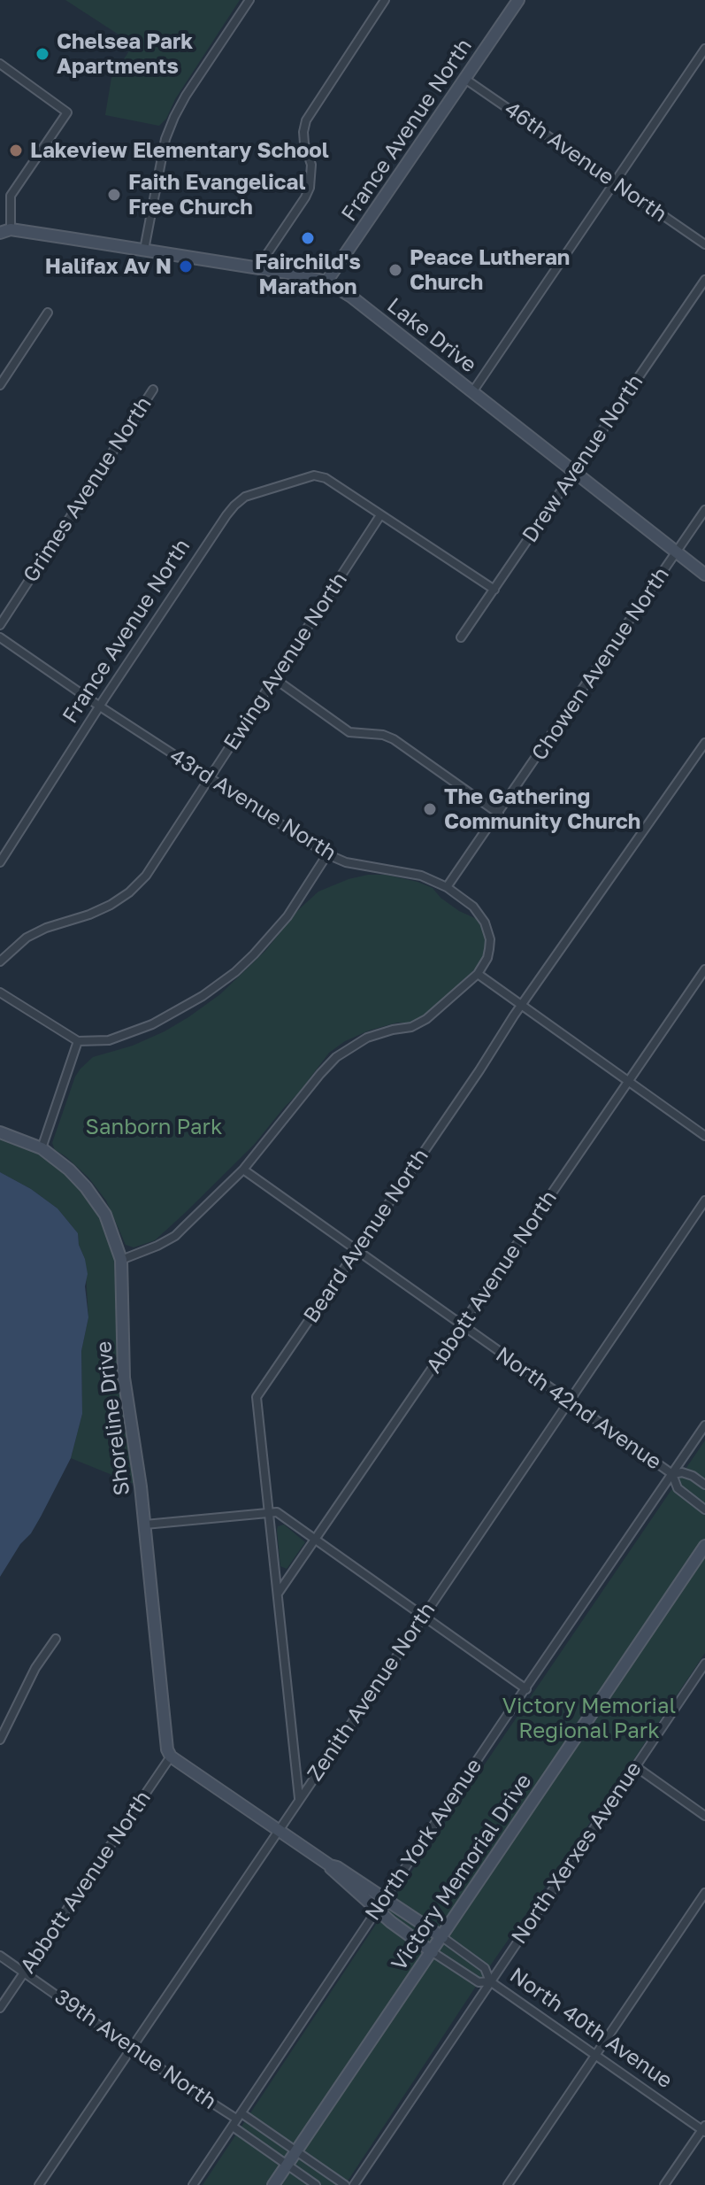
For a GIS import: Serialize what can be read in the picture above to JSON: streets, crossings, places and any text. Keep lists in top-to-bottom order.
{
  "streets": {
    "street": [
      "France Avenue North",
      "46th Avenue North",
      "Lake Drive",
      "Drew Avenue North",
      "Grimes Avenue North",
      "Ewing Avenue North",
      "Chowen Avenue North",
      "43rd Avenue North",
      "Beard Avenue North",
      "Abbott Avenue North",
      "North 42nd Avenue",
      "Shoreline Drive",
      "Zenith Avenue North",
      "North York Avenue",
      "North Xerxes Avenue",
      "Victory Memorial Drive",
      "North 40th Avenue",
      "39th Avenue North"
    ]
  },
  "crossings": [
    ["France Avenue North", "46th Avenue North"],
    ["France Avenue North", "Lake Drive"],
    ["France Avenue North", "Ewing Avenue North"],
    ["France Avenue North", "43rd Avenue North"],
    ["Lake Drive", "Drew Avenue North"],
    ["Lake Drive", "Chowen Avenue North"],
    ["Ewing Avenue North", "43rd Avenue North"],
    ["Chowen Avenue North", "43rd Avenue North"],
    ["Beard Avenue North", "Abbott Avenue North"],
    ["Beard Avenue North", "North 42nd Avenue"],
    ["Beard Avenue North", "Zenith Avenue North"],
    ["Abbott Avenue North", "North 42nd Avenue"],
    ["Abbott Avenue North", "Shoreline Drive"],
    ["Abbott Avenue North", "39th Avenue North"],
    ["North 42nd Avenue", "Zenith Avenue North"],
    ["North 42nd Avenue", "North York Avenue"],
    ["Zenith Avenue North", "39th Avenue North"],
    ["North York Avenue", "North 40th Avenue"],
    ["North York Avenue", "39th Avenue North"],
    ["North Xerxes Avenue", "North 40th Avenue"],
    ["Victory Memorial Drive", "North 40th Avenue"]
  ],
  "parks": ["Sanborn Park", "Victory Memorial Regional Park"],
  "places": [
    "Chelsea Park Apartments",
    "Lakeview Elementary School",
    "Faith Evangelical Free Church",
    "Fairchild's Marathon",
    "Halifax Av N",
    "Peace Lutheran Church",
    "The Gathering Community Church"
  ]
}
